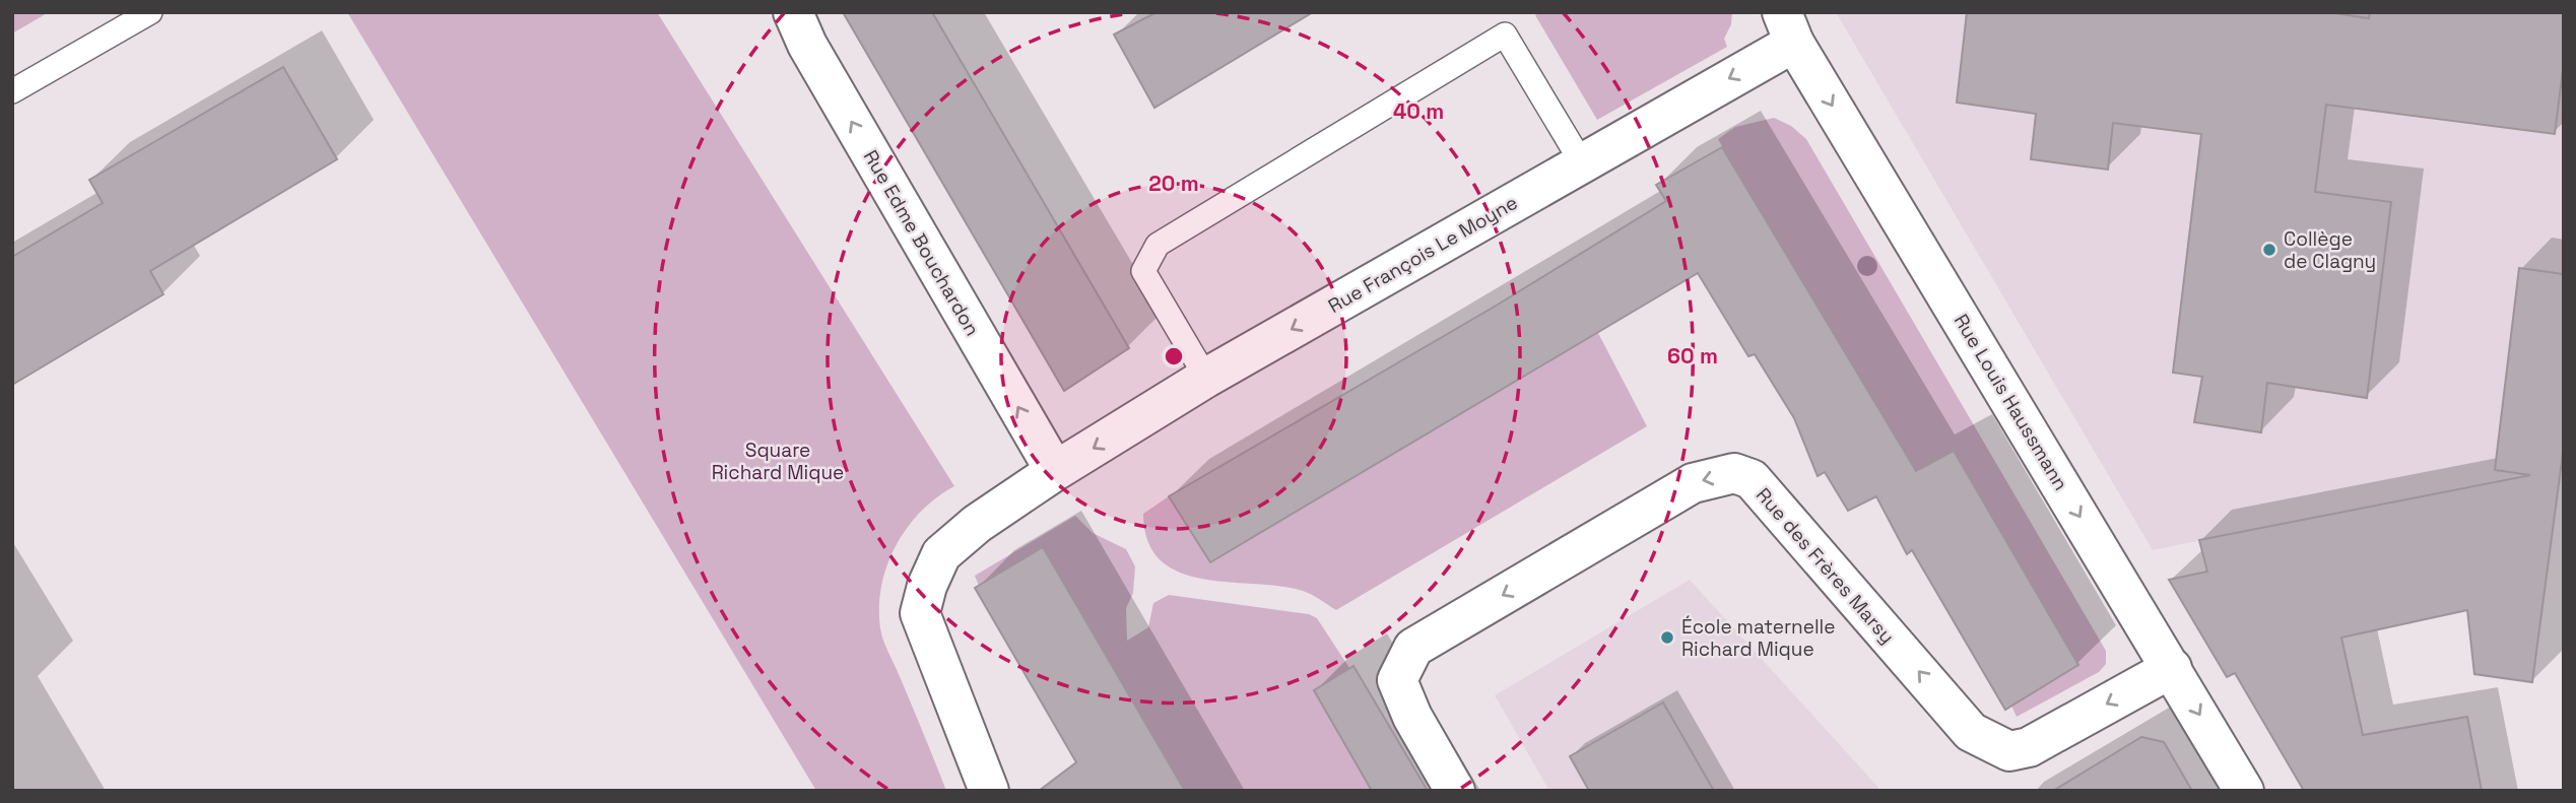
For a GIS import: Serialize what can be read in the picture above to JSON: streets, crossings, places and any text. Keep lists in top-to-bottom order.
{
  "streets": {
    "street": [
      "Rue Edme Bouchardon",
      "Rue François Le Moyne",
      "Rue Louis Haussmann",
      "Rue des Frères Marsy"
    ]
  },
  "crossings": [
    ["Rue Edme Bouchardon", "Rue François Le Moyne"],
    ["Rue François Le Moyne", "Rue Louis Haussmann"],
    ["Rue Louis Haussmann", "Rue des Frères Marsy"]
  ],
  "one_way": ["Rue Edme Bouchardon", "Rue François Le Moyne", "Rue Louis Haussmann"],
  "parks": ["Square Richard Mique"],
  "places": ["Collège de Clagny", "École maternelle Richard Mique"],
  "rings": ["40 m", "20 m", "60 m"]
}
